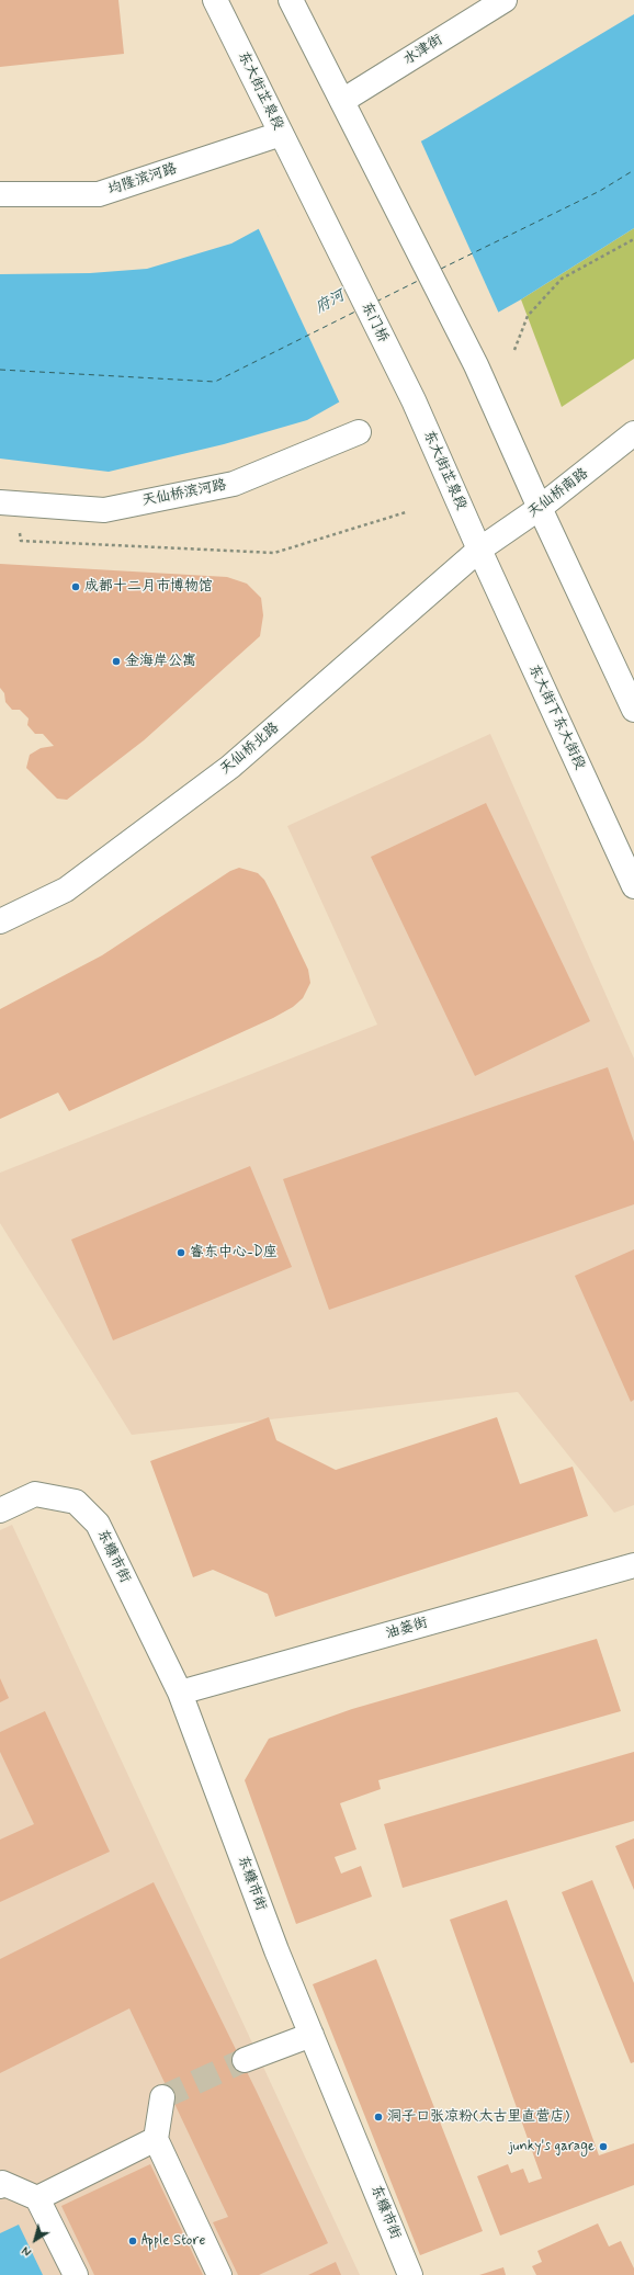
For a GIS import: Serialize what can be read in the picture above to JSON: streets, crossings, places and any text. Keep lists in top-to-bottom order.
{
  "streets": {
    "street": [
      "水津街",
      "东大街芷泉段",
      "均隆滨河路",
      "东门桥",
      "天仙桥滨河路",
      "天仙桥南路",
      "东大街下东大街段",
      "天仙桥北路",
      "东糠市街",
      "油篓街"
    ]
  },
  "crossings": [
    ["东大街芷泉段", "均隆滨河路"],
    ["东大街芷泉段", "东门桥"],
    ["东大街芷泉段", "天仙桥南路"],
    ["东大街芷泉段", "东大街下东大街段"],
    ["东大街芷泉段", "天仙桥北路"],
    ["天仙桥南路", "东大街下东大街段"],
    ["天仙桥南路", "天仙桥北路"],
    ["东大街下东大街段", "天仙桥北路"],
    ["东糠市街", "油篓街"]
  ],
  "water": ["府河"],
  "places": [
    "成都十二月市博物馆",
    "金海岸公寓",
    "睿东中心-D座",
    "洞子口张凉粉(太古里直营店)",
    "junky's garage",
    "Apple Store"
  ],
  "north": "bottom left"
}
